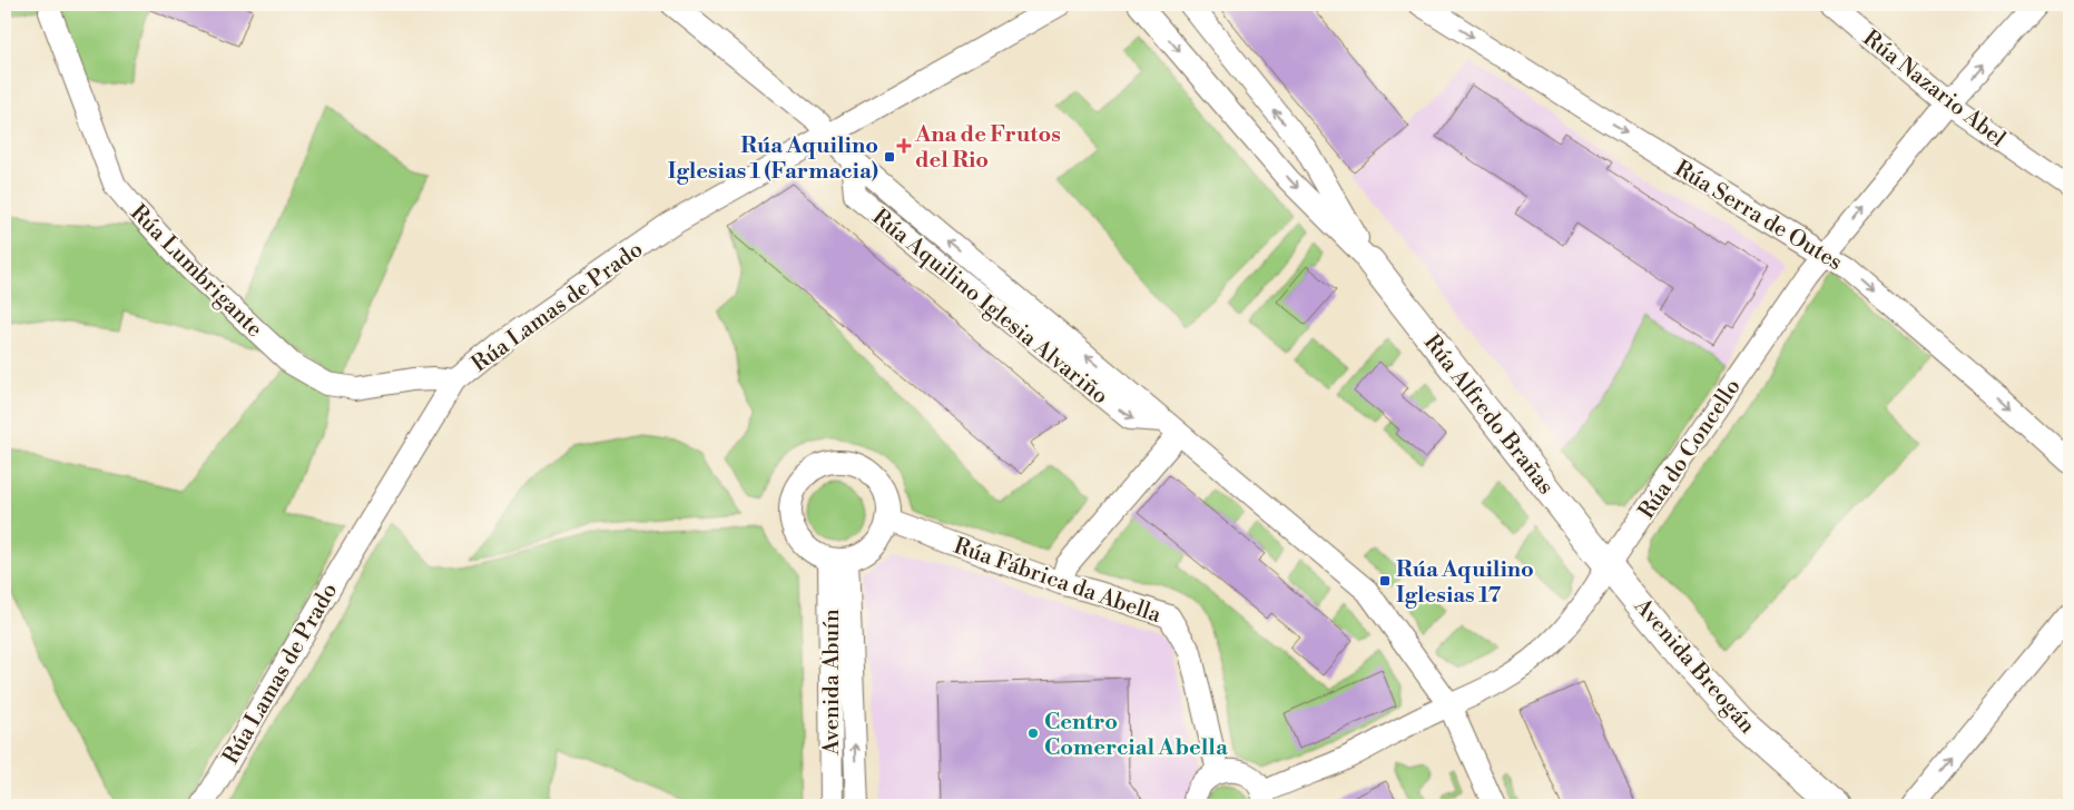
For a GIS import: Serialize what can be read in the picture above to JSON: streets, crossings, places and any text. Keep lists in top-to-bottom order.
{
  "streets": {
    "street": [
      "Rúa Nazario Abel",
      "Rúa Serra de Outes",
      "Rúa Lumbrigante",
      "Rúa Lamas de Prado",
      "Rúa Aquilino Iglesia Alvariño",
      "Rúa Alfredo Brañas",
      "Rúa do Concello",
      "Rúa Fábrica da Abella",
      "Avenida Breogán",
      "Avenida Abuín"
    ]
  },
  "crossings": [
    ["Rúa Nazario Abel", "Rúa do Concello"],
    ["Rúa Serra de Outes", "Rúa do Concello"],
    ["Rúa Lumbrigante", "Rúa Lamas de Prado"],
    ["Rúa Lamas de Prado", "Rúa Aquilino Iglesia Alvariño"],
    ["Rúa Aquilino Iglesia Alvariño", "Rúa do Concello"],
    ["Rúa Alfredo Brañas", "Rúa do Concello"],
    ["Rúa Alfredo Brañas", "Avenida Breogán"],
    ["Rúa do Concello", "Avenida Breogán"],
    ["Rúa Fábrica da Abella", "Avenida Abuín"]
  ],
  "one_way": ["Rúa Serra de Outes"],
  "places": {
    "health": ["Ana de Frutos del Rio"],
    "transit": ["Rúa Aquilino Iglesias 1 (Farmacia)", "Rúa Aquilino Iglesias 17"],
    "other": ["Centro Comercial Abella"]
  }
}
